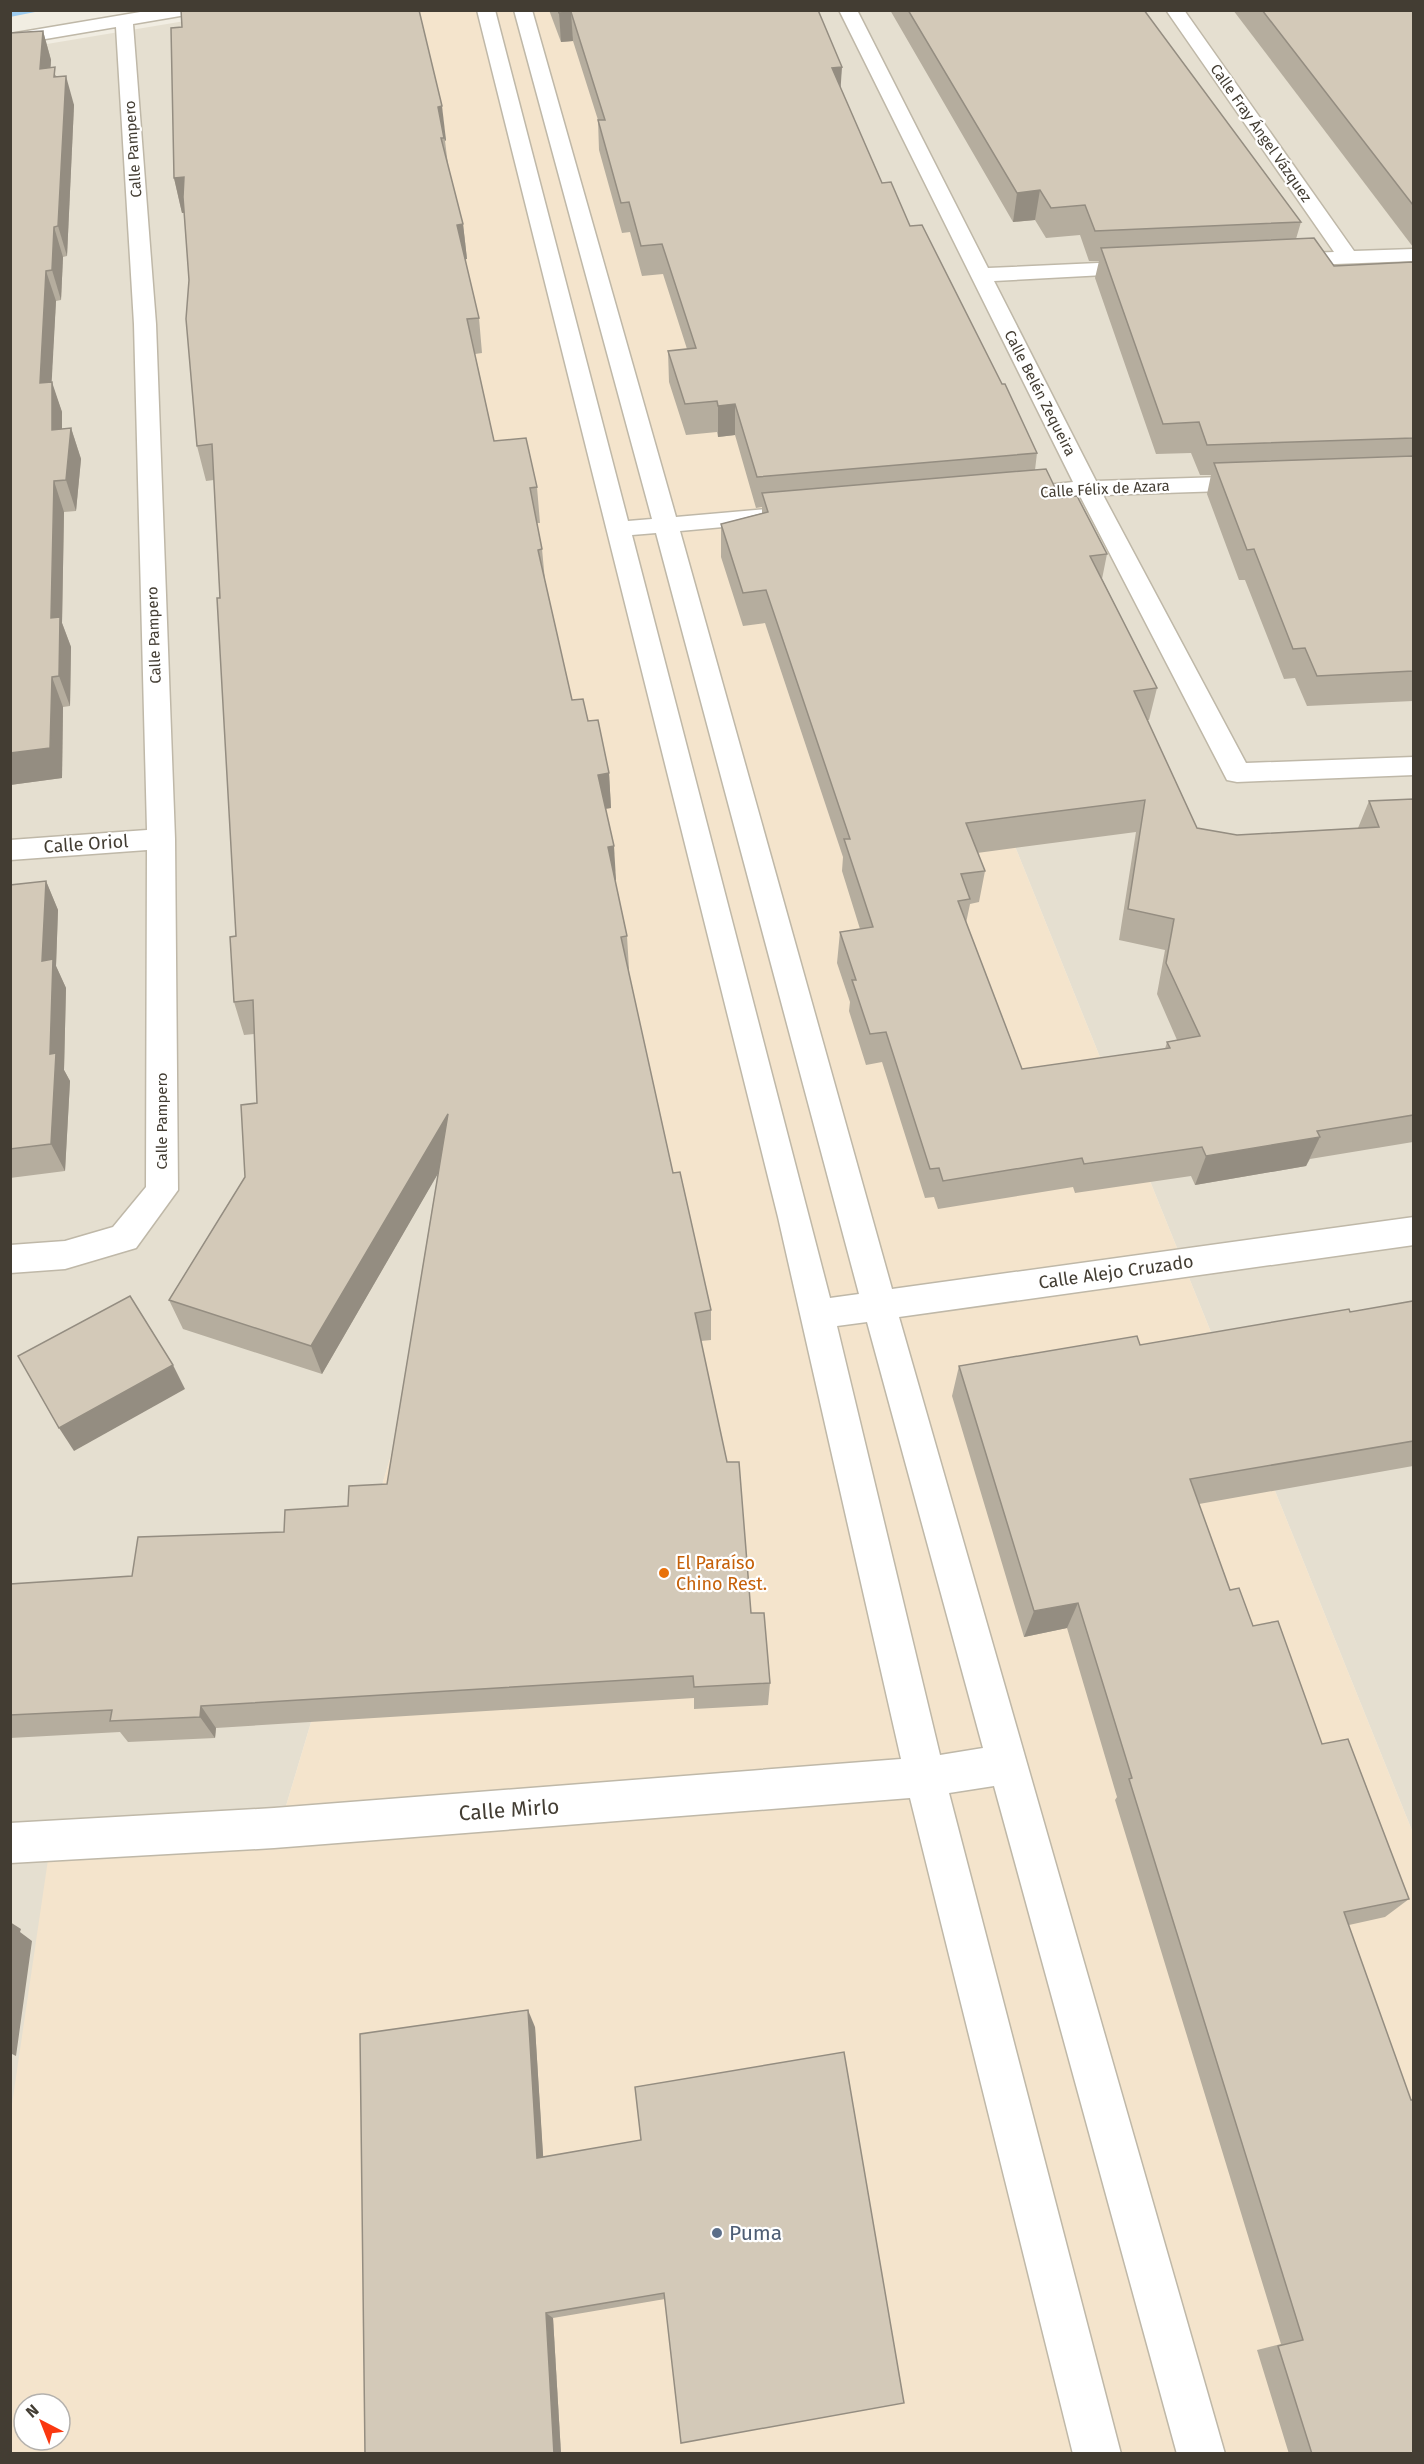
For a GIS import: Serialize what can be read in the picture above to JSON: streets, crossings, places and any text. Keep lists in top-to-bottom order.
{
  "streets": {
    "street": [
      "Calle Fray Ángel Vázquez",
      "Calle Pampero",
      "Calle Belén Zequeira",
      "Calle Félix de Azara",
      "Calle Oriol",
      "Calle Alejo Cruzado",
      "Calle Mirlo"
    ]
  },
  "crossings": [
    ["Calle Pampero", "Calle Oriol"],
    ["Calle Belén Zequeira", "Calle Félix de Azara"]
  ],
  "places": ["El Paraíso Chino Rest.", "Puma"],
  "north": "top left"
}
